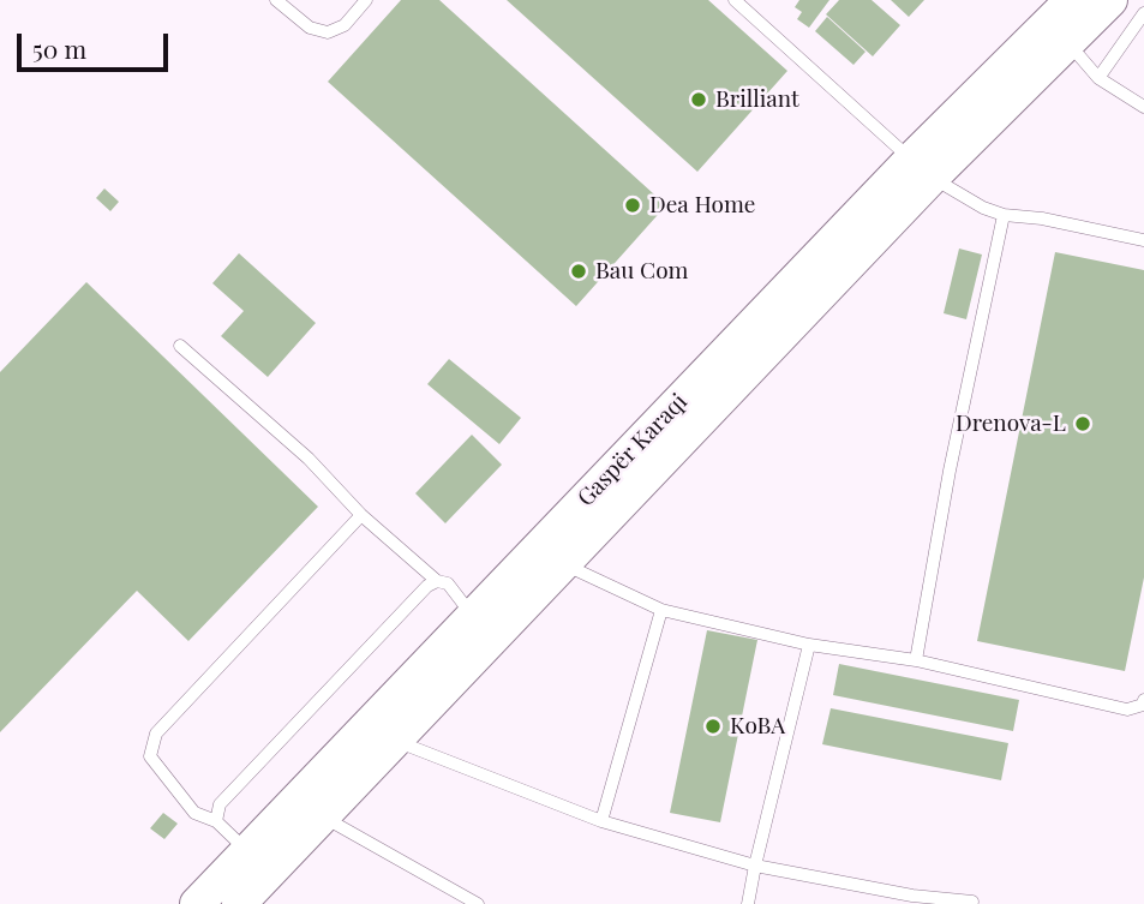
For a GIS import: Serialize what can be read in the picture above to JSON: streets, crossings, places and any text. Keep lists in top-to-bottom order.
{
  "streets": {
    "main road": ["Gaspër Karaqi"]
  },
  "places": [
    "Brilliant",
    "Dea Home",
    "Bau Com",
    "Drenova-L",
    "KoBA"
  ],
  "scale_bar": "50 m"
}
